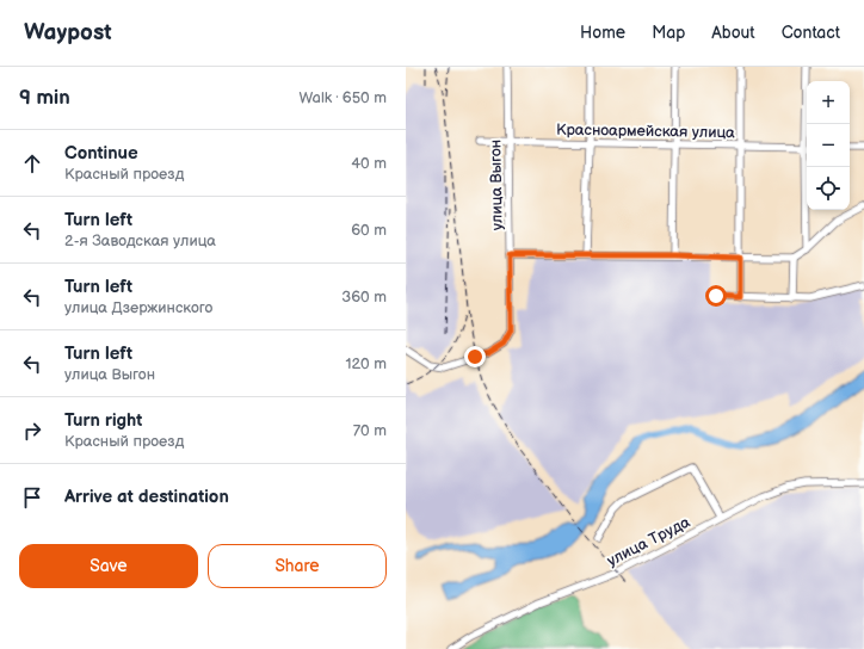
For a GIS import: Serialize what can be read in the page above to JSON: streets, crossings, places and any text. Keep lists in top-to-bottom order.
{
  "streets": {
    "street": ["Красноармейская улица", "улица Выгон", "улица Труда"]
  },
  "crossings": [
    ["Красноармейская улица", "улица Выгон"]
  ],
  "page": {
    "header": "Waypost",
    "nav": [
      "Home",
      "Map",
      "About",
      "Contact"
    ],
    "heading": ["9 min", "Walk · 650 m"],
    "map_buttons": ["+", "−"],
    "list": [
      ["Continue", "Красный проезд", "40 m"],
      ["Turn left", "2-я Заводская улица", "60 m"],
      ["Turn left", "улица Дзержинского", "360 m"],
      ["Turn left", "улица Выгон", "120 m"],
      ["Turn right", "Красный проезд", "70 m"],
      "Arrive at destination"
    ],
    "buttons": ["Save", "Share"]
  }
}
